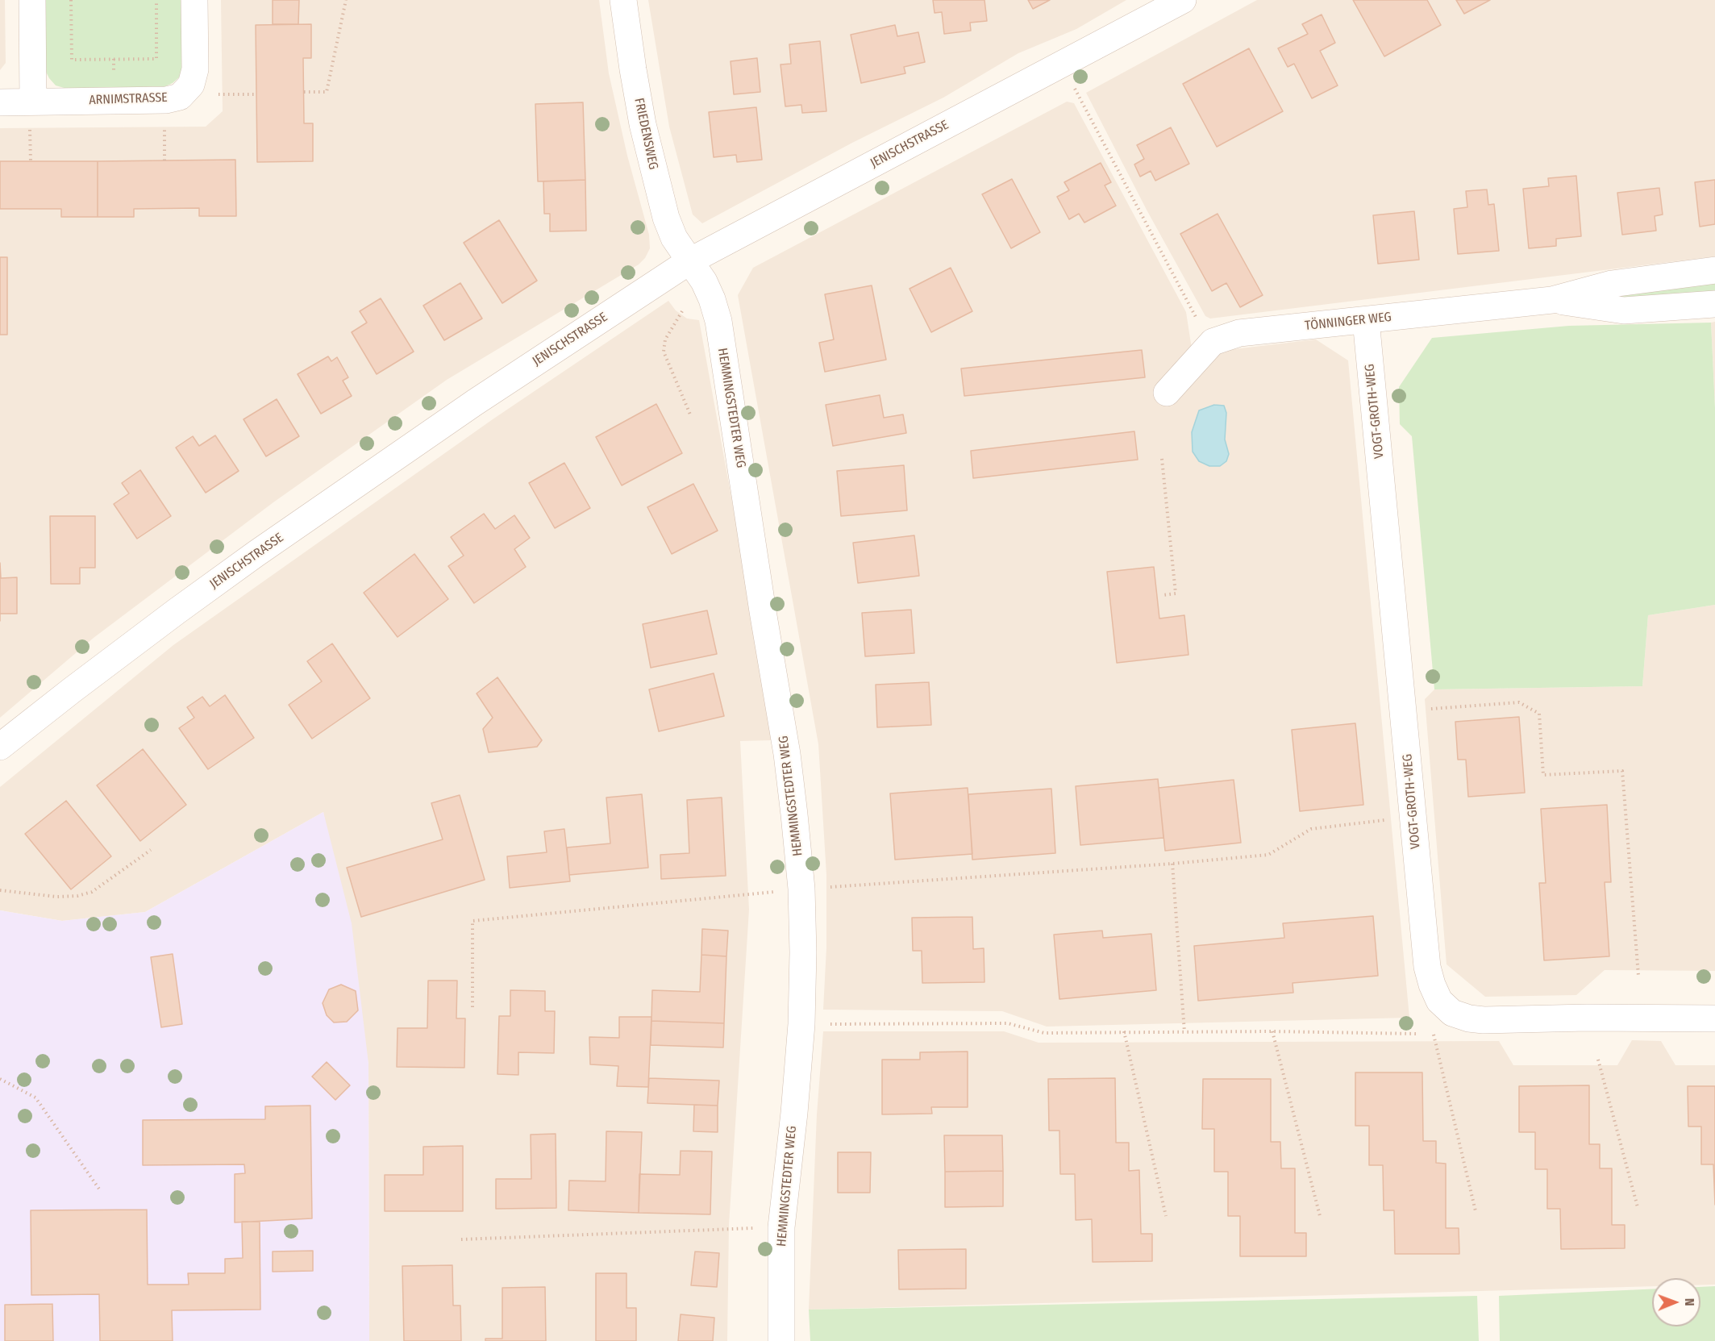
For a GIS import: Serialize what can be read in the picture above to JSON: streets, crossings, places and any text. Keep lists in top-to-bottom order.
{
  "streets": {
    "street": [
      "ARNIMSTRASSE",
      "FRIEDENSWEG",
      "JENISCHSTRASSE",
      "TÖNNINGER WEG",
      "HEMMINGSTEDTER WEG",
      "VOGT-GROTH-WEG"
    ]
  },
  "crossings": [
    ["FRIEDENSWEG", "JENISCHSTRASSE"],
    ["FRIEDENSWEG", "HEMMINGSTEDTER WEG"],
    ["JENISCHSTRASSE", "HEMMINGSTEDTER WEG"],
    ["TÖNNINGER WEG", "VOGT-GROTH-WEG"]
  ],
  "north": "right"
}
